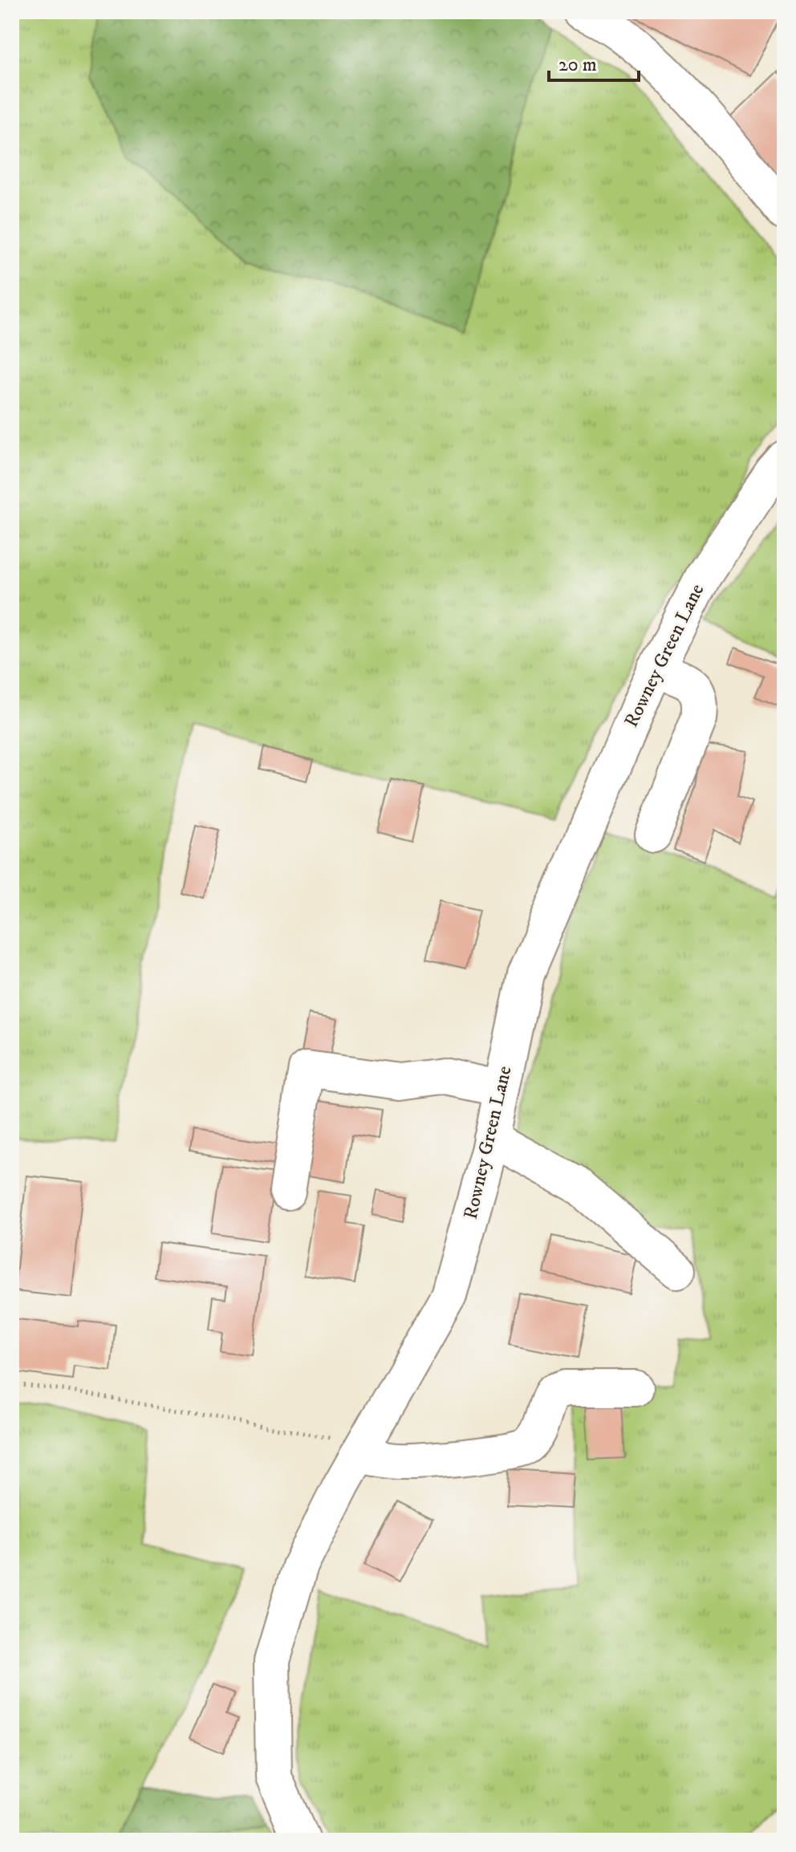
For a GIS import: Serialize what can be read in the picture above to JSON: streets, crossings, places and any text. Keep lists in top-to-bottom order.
{
  "streets": {
    "street": ["Rowney Green Lane"]
  },
  "scale_bar": "20 m"
}
